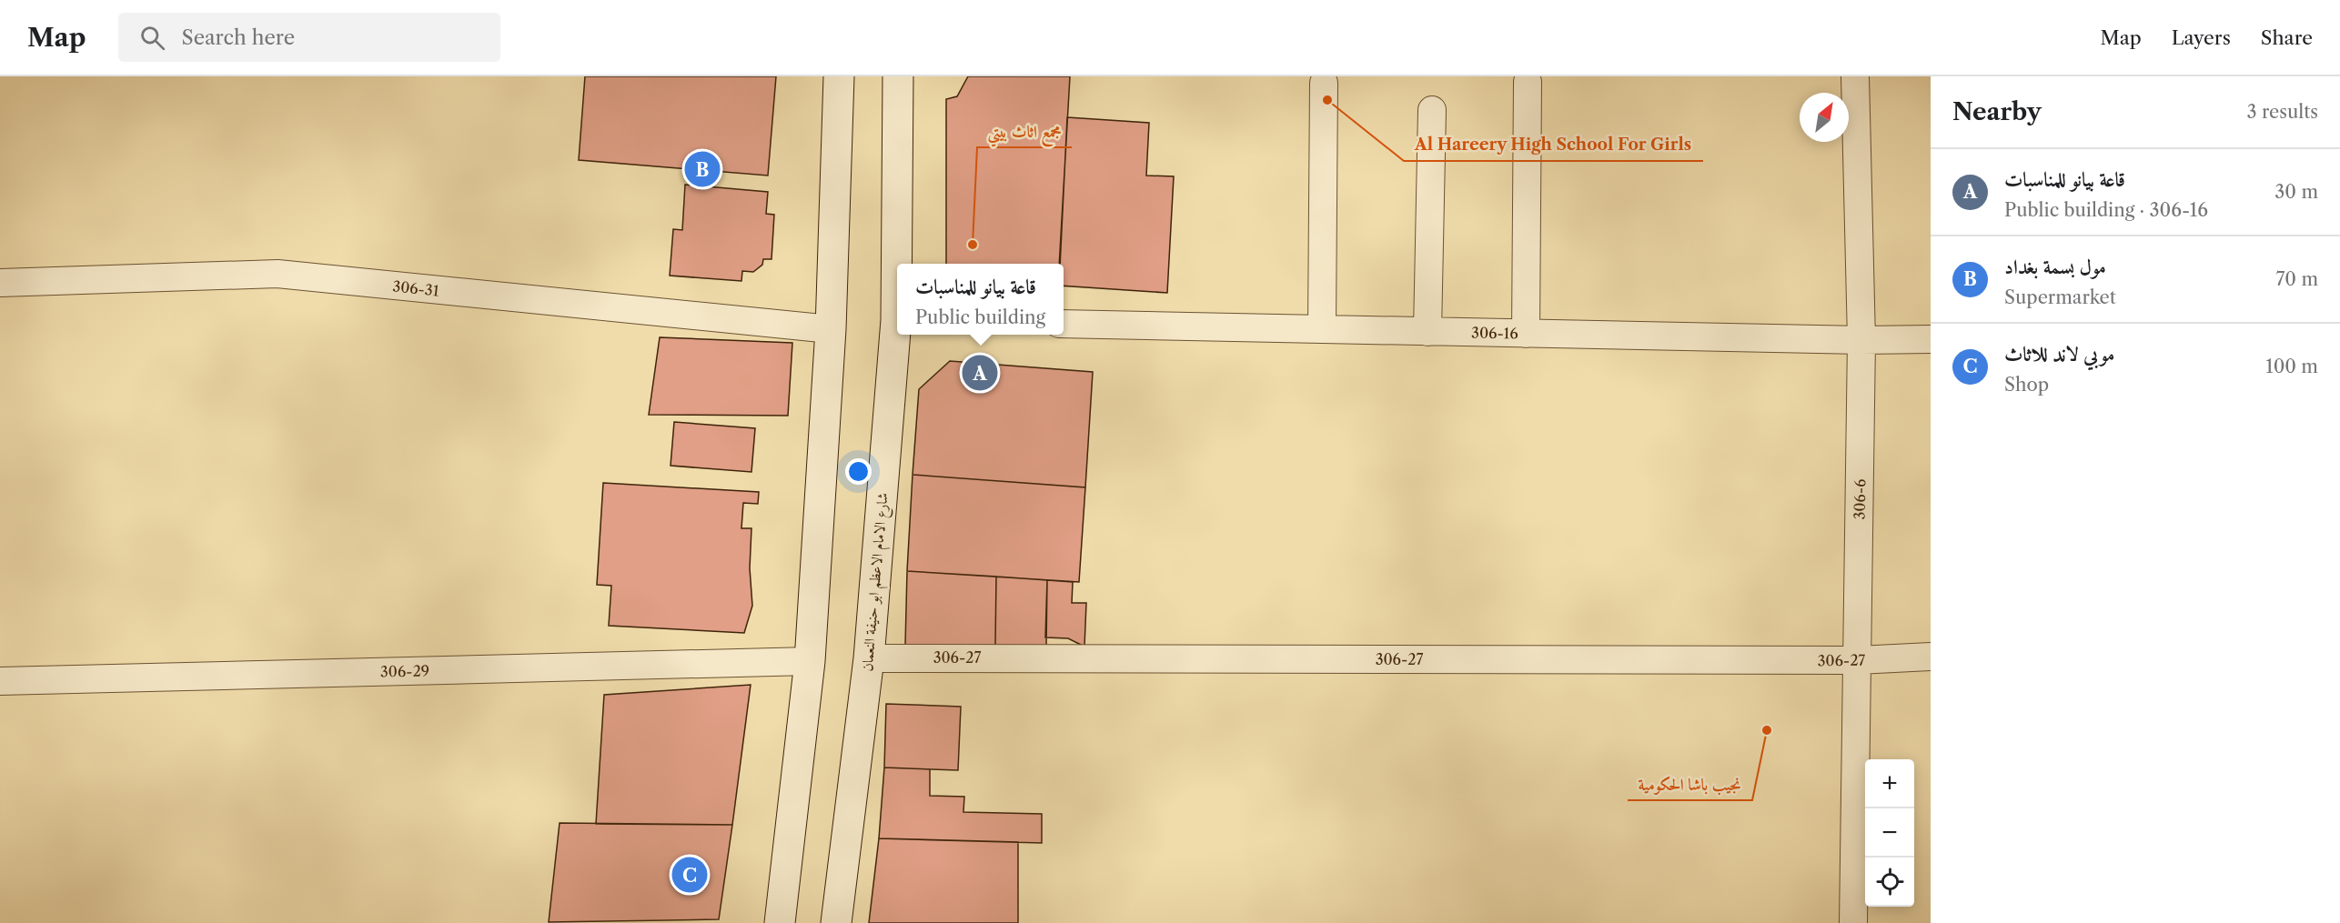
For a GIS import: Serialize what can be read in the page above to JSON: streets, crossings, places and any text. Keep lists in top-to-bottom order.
{
  "streets": {
    "main road": ["شارع الامام الاعظم ابو حنيفة النعمان"],
    "street": [
      "306-31",
      "306-16",
      "306-6",
      "306-27",
      "306-29"
    ]
  },
  "crossings": [
    ["306-16", "306-6"],
    ["306-6", "306-27"],
    ["شارع الامام الاعظم ابو حنيفة النعمان", "306-27"]
  ],
  "places": ["Al Hareery High School For Girls", "مجمع اثاث بيتي", "نجيب باشا الحكومية"],
  "north": "top right",
  "page": {
    "header": "Map",
    "search": "Search here",
    "nav": ["Map", "Layers", "Share"],
    "heading": ["Nearby", "3 results"],
    "list": [
      {
        "mark": "A",
        "name": "قاعة بيانو للمناسبات",
        "note": "Public building · 306-16",
        "value": "30 m"
      },
      {
        "mark": "B",
        "name": "مول بسمة بغداد",
        "note": "Supermarket",
        "value": "70 m"
      },
      {
        "mark": "C",
        "name": "موبي لاند للاثاث",
        "note": "Shop",
        "value": "100 m"
      }
    ],
    "pins": ["B", "A", "C"],
    "popup": ["قاعة بيانو للمناسبات", "Public building"],
    "map_buttons": ["+", "−"]
  }
}
